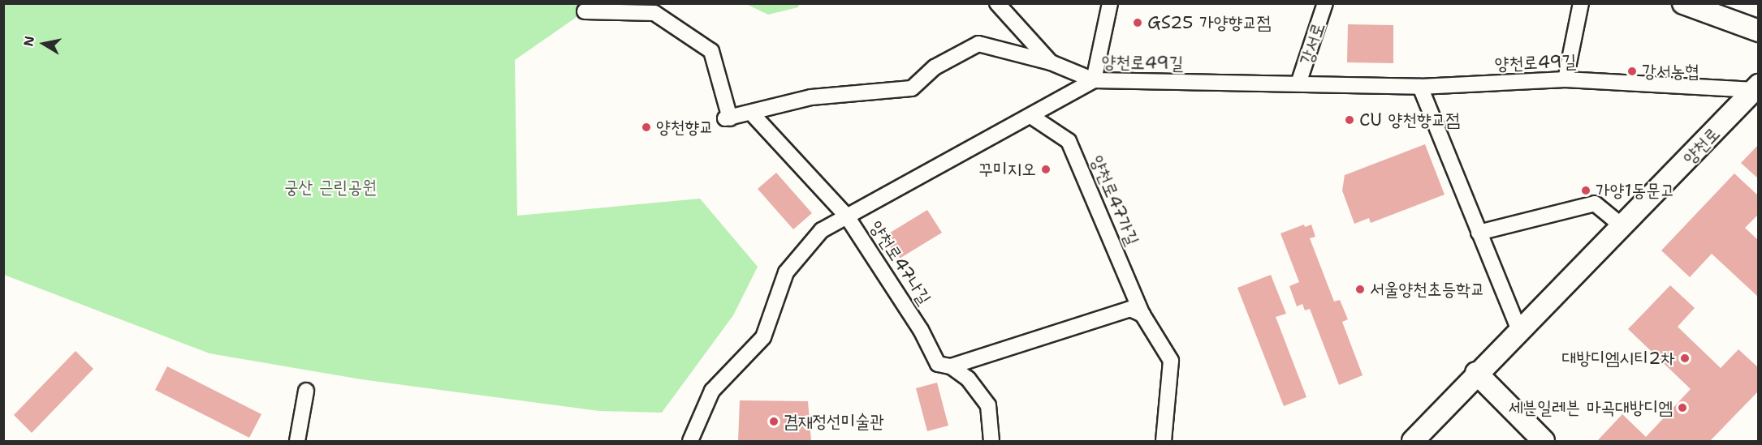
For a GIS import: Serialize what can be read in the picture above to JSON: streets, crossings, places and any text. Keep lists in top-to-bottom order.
{
  "streets": {
    "main road": ["양천로"],
    "street": [
      "강서로",
      "양천로49길",
      "양천로47가길",
      "양천로47나길"
    ]
  },
  "crossings": [
    ["강서로", "양천로49길"],
    ["양천로49길", "양천로"],
    ["양천로49길", "양천로47가길"],
    ["양천로49길", "양천로47나길"]
  ],
  "parks": ["궁산 근린공원"],
  "places": [
    "GS25 가양향교점",
    "강서농협",
    "CU 양천향교점",
    "양천향교",
    "꾸미지오",
    "가양1동문고",
    "서울양천초등학교",
    "대방디엠시티2차",
    "세븐일레븐 마곡대방디엠",
    "겸재정선미술관"
  ],
  "north": "left"
}
